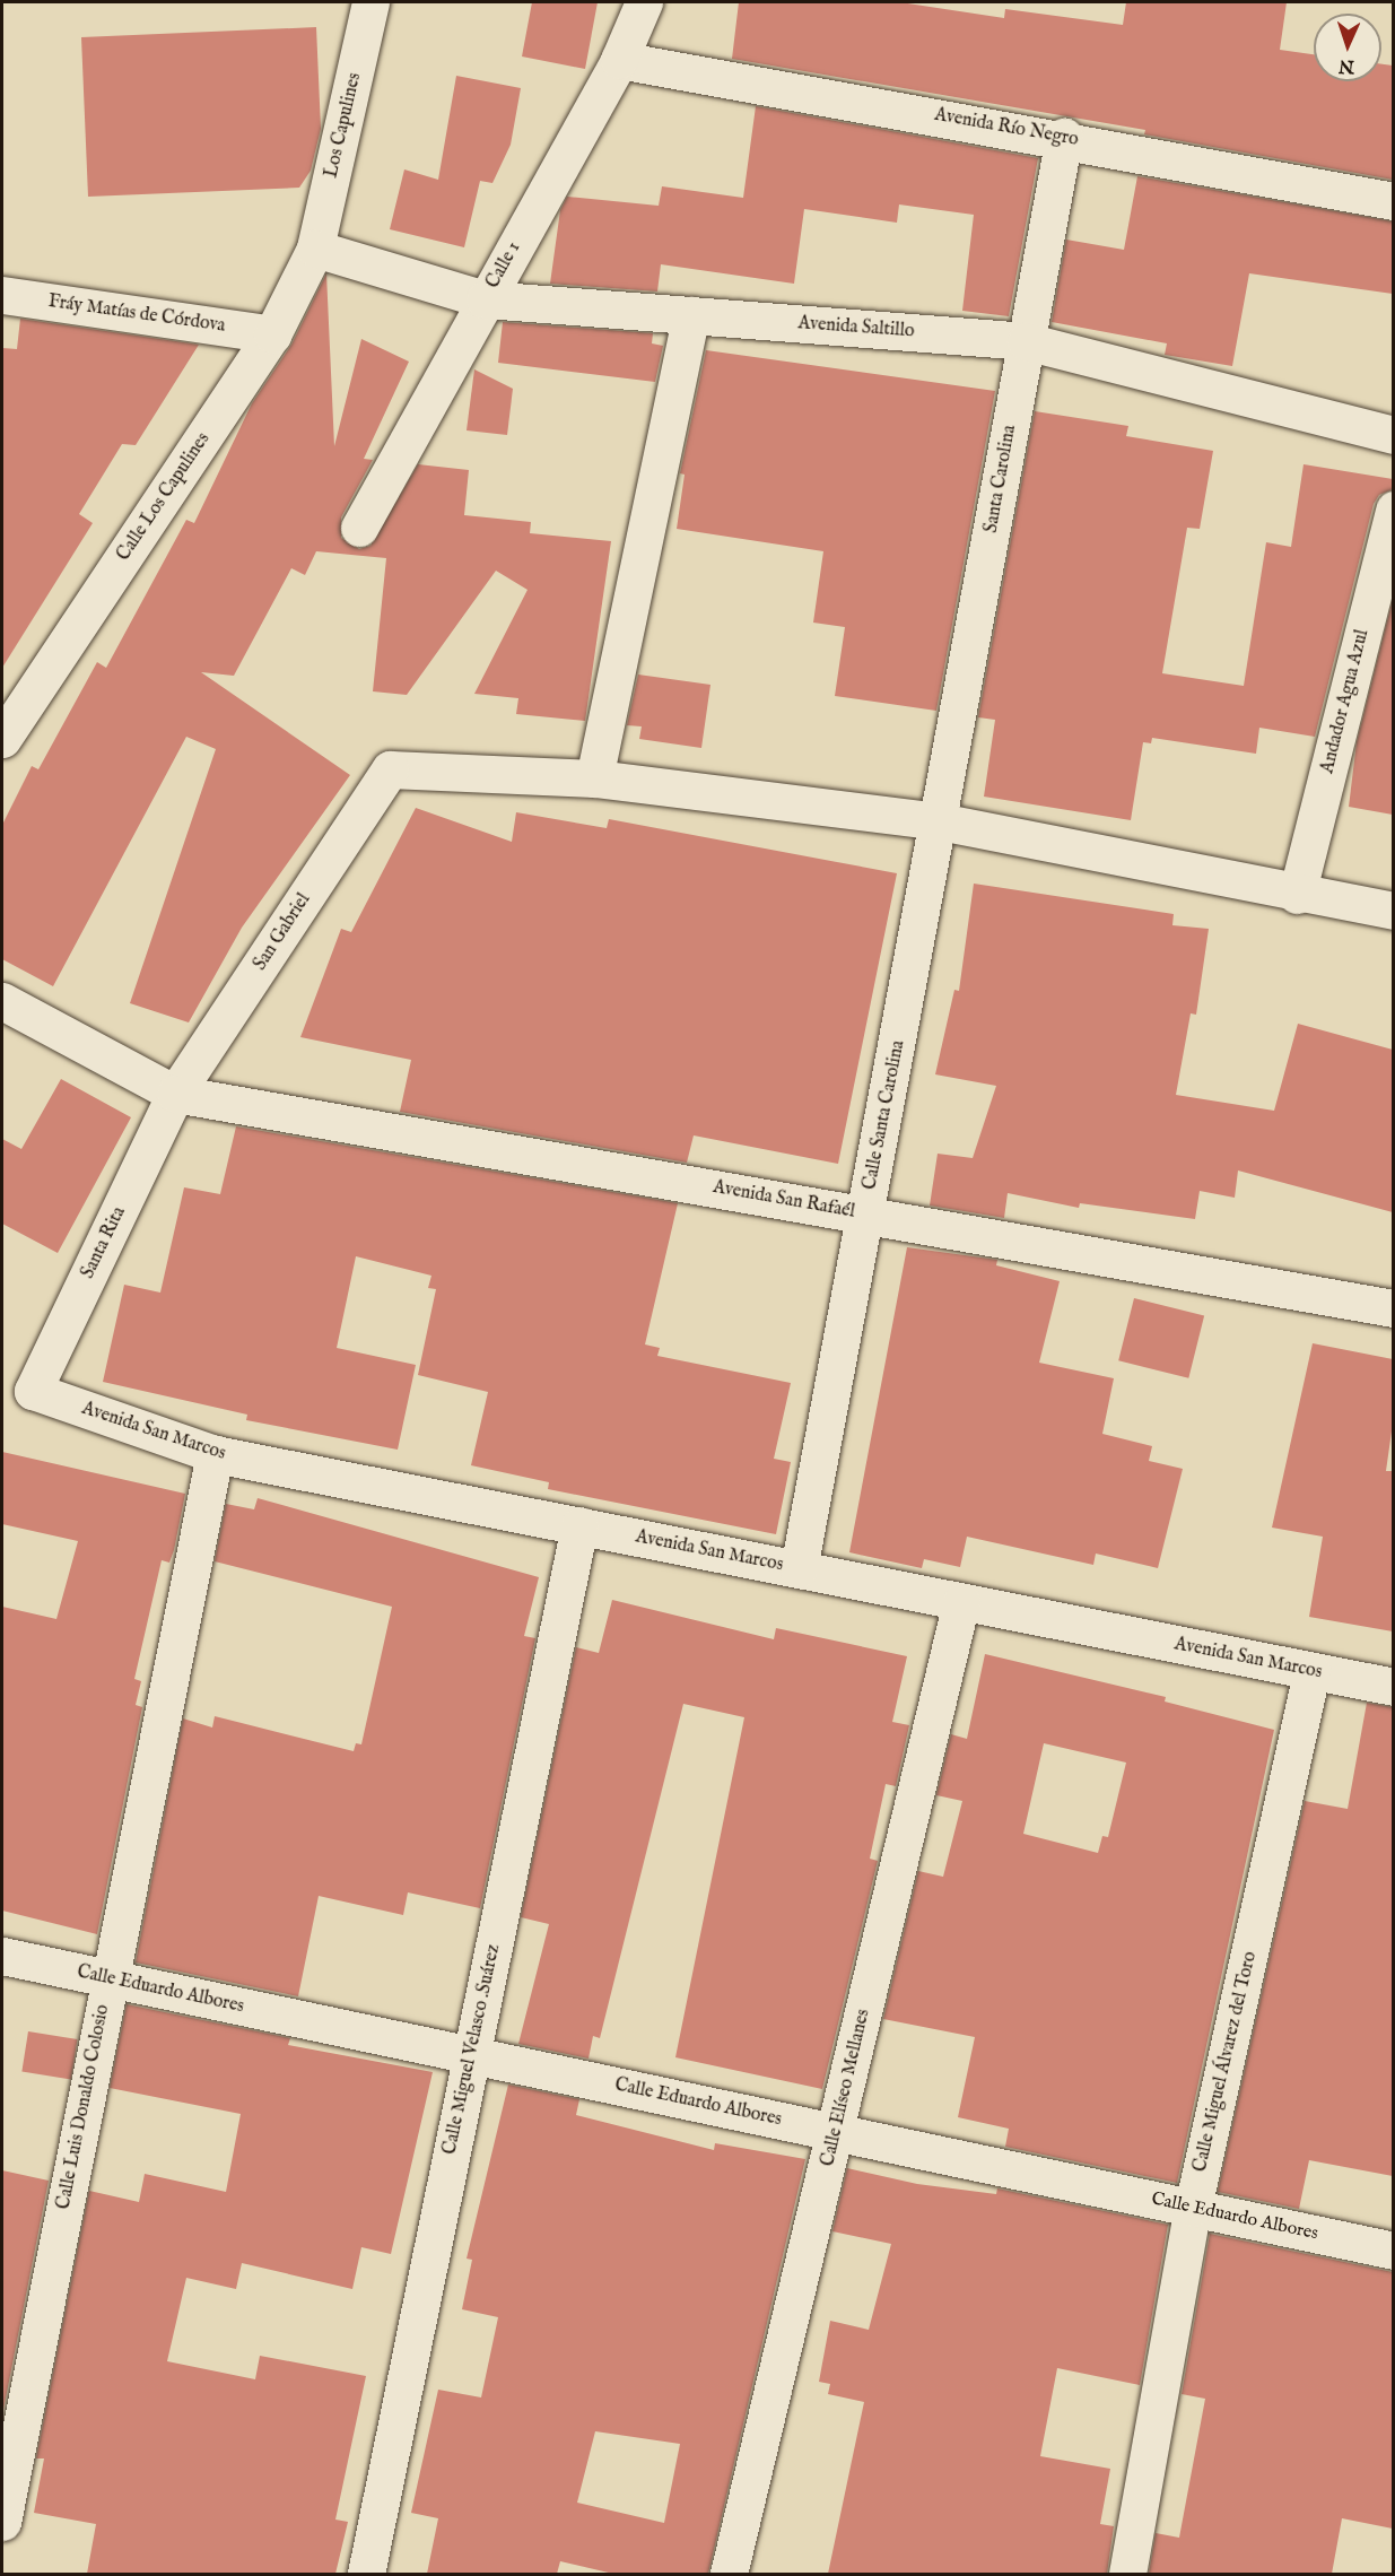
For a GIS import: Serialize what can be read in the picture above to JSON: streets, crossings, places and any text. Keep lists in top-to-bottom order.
{
  "streets": {
    "street": [
      "Los Capulines",
      "Avenida Río Negro",
      "Calle 1",
      "Fráy Matías de Córdova",
      "Avenida Saltillo",
      "Santa Carolina",
      "Calle Los Capulines",
      "Andador Agua Azul",
      "San Gabriel",
      "Calle Santa Carolina",
      "Avenida San Rafaél",
      "Santa Rita",
      "Avenida San Marcos",
      "Calle Eduardo Albores",
      "Calle Miguel Velasco .Suárez",
      "Calle Miguel Álvarez del Toro",
      "Calle Elíseo Mellanes",
      "Calle Luis Donaldo Colosio"
    ]
  },
  "crossings": [
    ["Los Capulines", "Avenida Saltillo"],
    ["Los Capulines", "Calle Los Capulines"],
    ["Avenida Río Negro", "Calle 1"],
    ["Avenida Río Negro", "Santa Carolina"],
    ["Calle 1", "Avenida Saltillo"],
    ["Fráy Matías de Córdova", "Calle Los Capulines"],
    ["Avenida Saltillo", "Santa Carolina"],
    ["Avenida Saltillo", "Calle Los Capulines"],
    ["Santa Carolina", "Calle Santa Carolina"],
    ["San Gabriel", "Avenida San Rafaél"],
    ["San Gabriel", "Santa Rita"],
    ["Calle Santa Carolina", "Avenida San Rafaél"],
    ["Calle Santa Carolina", "Avenida San Marcos"],
    ["Avenida San Rafaél", "Santa Rita"],
    ["Santa Rita", "Avenida San Marcos"],
    ["Avenida San Marcos", "Calle Miguel Velasco .Suárez"],
    ["Avenida San Marcos", "Calle Miguel Álvarez del Toro"],
    ["Avenida San Marcos", "Calle Elíseo Mellanes"],
    ["Avenida San Marcos", "Calle Luis Donaldo Colosio"],
    ["Calle Eduardo Albores", "Calle Miguel Velasco .Suárez"],
    ["Calle Eduardo Albores", "Calle Miguel Álvarez del Toro"],
    ["Calle Eduardo Albores", "Calle Elíseo Mellanes"],
    ["Calle Eduardo Albores", "Calle Luis Donaldo Colosio"]
  ],
  "north": "bottom"
}
